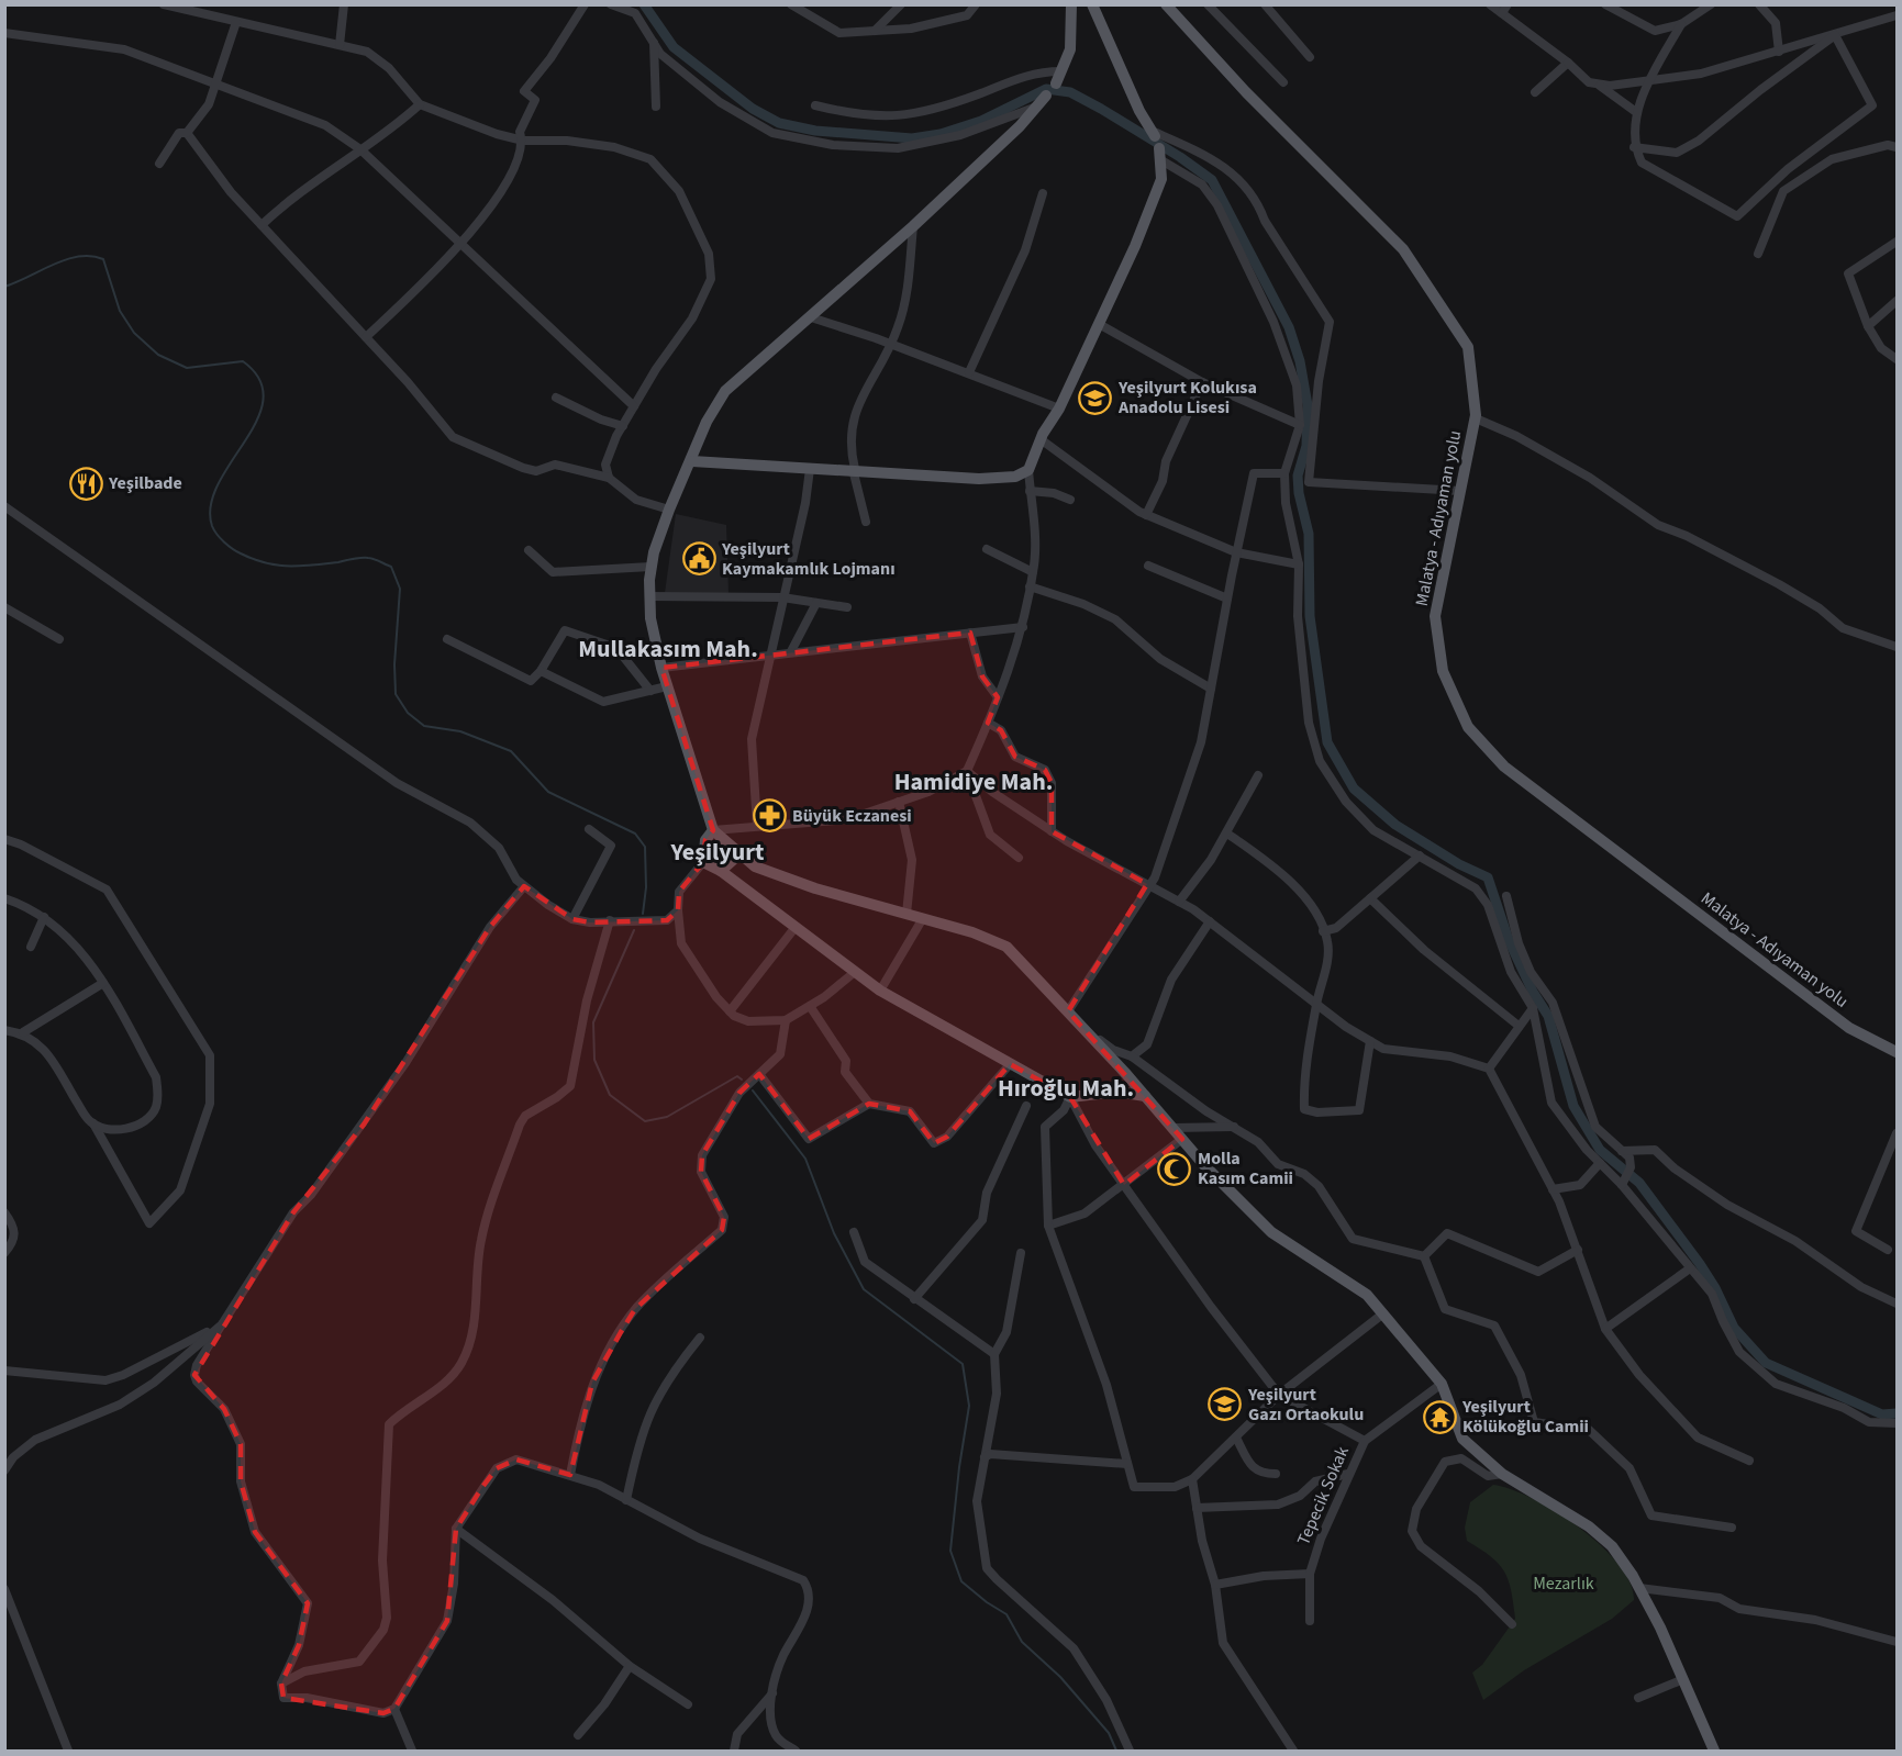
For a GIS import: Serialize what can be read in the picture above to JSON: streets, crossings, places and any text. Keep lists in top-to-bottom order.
{
  "streets": {
    "main road": ["Malatya - Adıyaman yolu"],
    "street": ["Tepecik Sokak"]
  },
  "districts": [
    "Mullakasım Mah.",
    "Hamidiye Mah.",
    "Yeşilyurt",
    "Hıroğlu Mah."
  ],
  "parks": ["Mezarlık"],
  "places": {
    "school or university": ["Yeşilyurt Kolukısa Anadolu Lisesi", "Yeşilyurt Gazı Ortaokulu"],
    "restaurant": ["Yeşilbade"],
    "public building": ["Yeşilyurt Kaymakamlık Lojmanı"],
    "pharmacy": ["Büyük Eczanesi"],
    "mosque": ["Molla Kasım Camii"],
    "temple": ["Yeşilyurt Kölükoğlu Camii"]
  }
}
